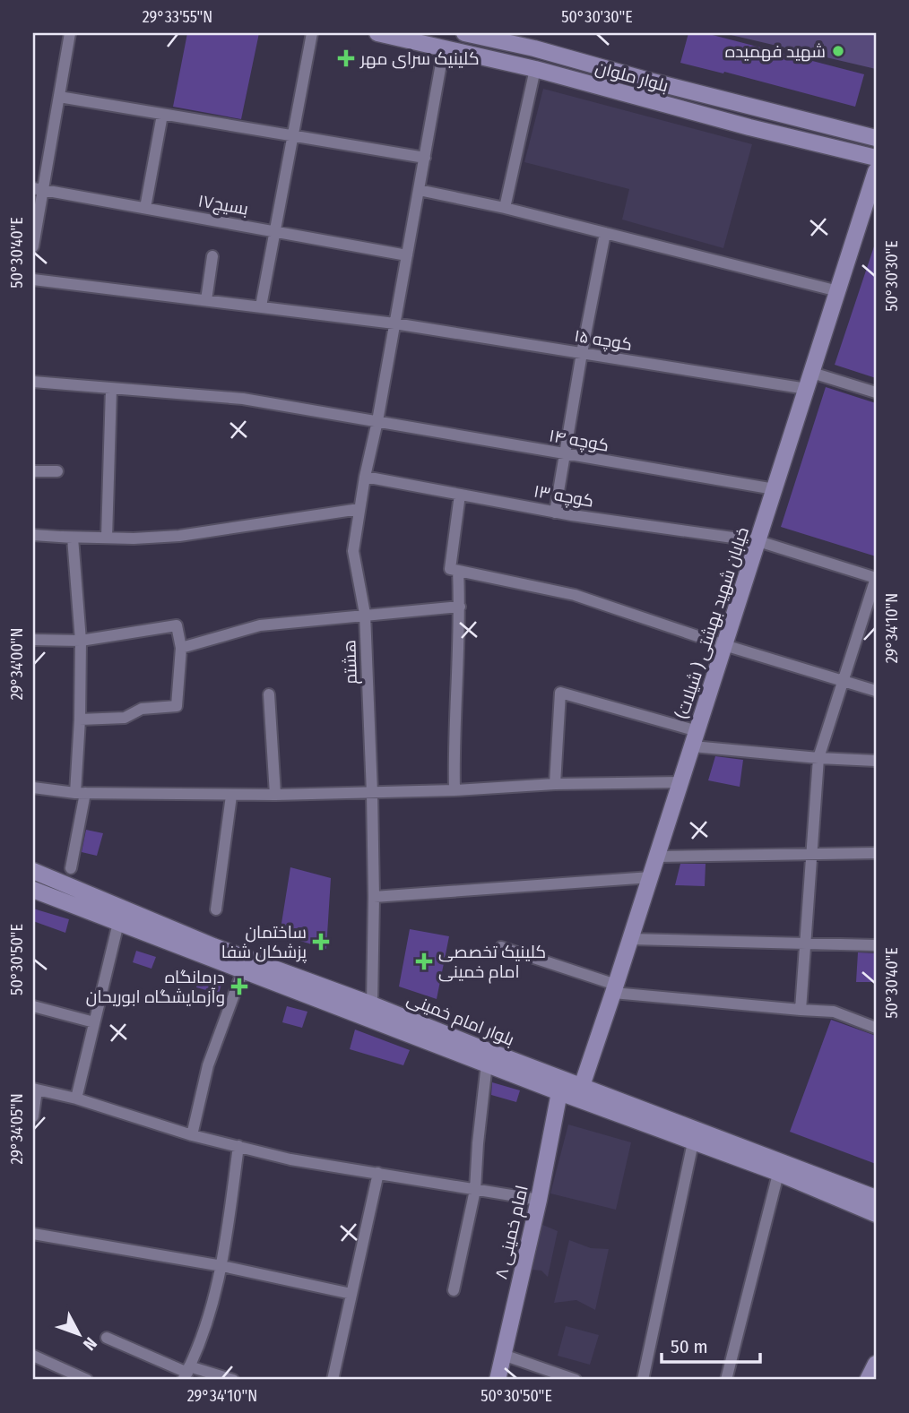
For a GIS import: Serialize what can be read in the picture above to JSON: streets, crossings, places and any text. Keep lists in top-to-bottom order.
{
  "streets": {
    "main road": [
      "بلوار ملوان",
      "خیابان شهید بهشتی ( شیلات)",
      "بلوار امام خمینی",
      "امام خمینی ۸"
    ],
    "street": [
      "بسیج۱۷",
      "کوچه ۱۵",
      "کوچه ۱۴",
      "کوچه ۱۳",
      "هشتم"
    ]
  },
  "crossings": [
    ["بلوار ملوان", "هشتم"],
    ["بسیج۱۷", "هشتم"],
    ["کوچه ۱۵", "خیابان شهید بهشتی ( شیلات)"],
    ["کوچه ۱۵", "هشتم"],
    ["کوچه ۱۴", "خیابان شهید بهشتی ( شیلات)"],
    ["کوچه ۱۴", "هشتم"],
    ["کوچه ۱۳", "خیابان شهید بهشتی ( شیلات)"],
    ["کوچه ۱۳", "هشتم"],
    ["خیابان شهید بهشتی ( شیلات)", "بلوار امام خمینی"],
    ["هشتم", "بلوار امام خمینی"],
    ["بلوار امام خمینی", "امام خمینی ۸"]
  ],
  "places": {
    "other": ["شهید فهمیده"],
    "health": [
      "کلینیک سرای مهر",
      "ساختمان پزشکان شفا",
      "کلینیک تخصصی امام خمینی",
      "درمانگاه وآزمایشگاه ابوریحان"
    ]
  },
  "scale_bar": "50 m",
  "north": "bottom right",
  "coordinates": [
    "29°33'55\"N",
    "50°30'30\"E",
    "50°30'40\"E",
    "29°34'10\"N",
    "29°34'00\"N",
    "50°30'50\"E",
    "29°34'05\"N"
  ]
}
